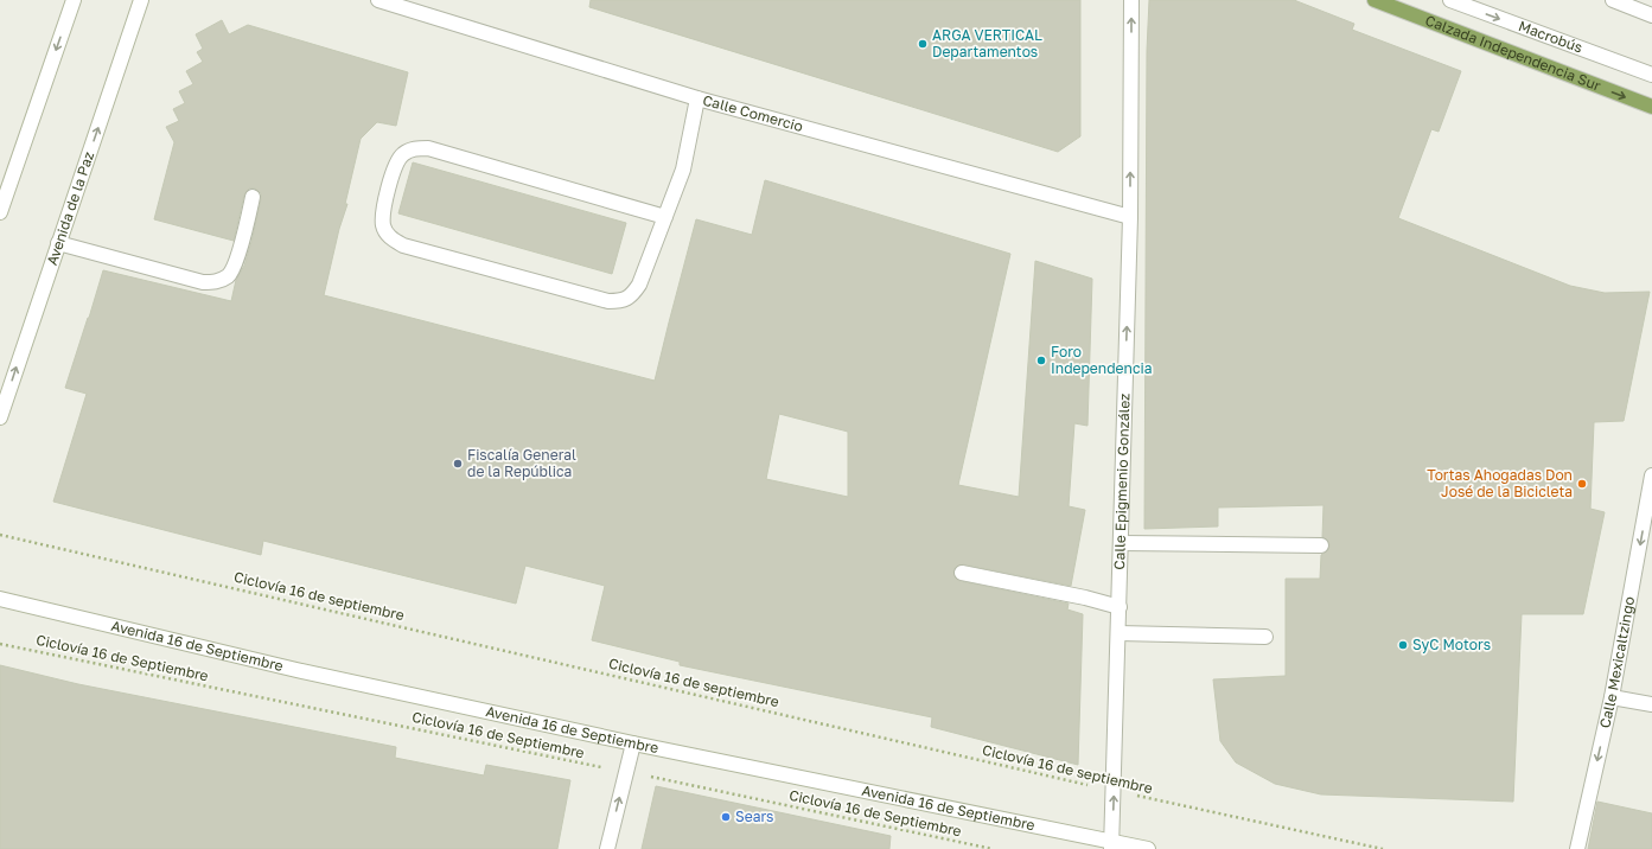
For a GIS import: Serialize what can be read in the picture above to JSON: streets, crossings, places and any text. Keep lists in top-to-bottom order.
{
  "streets": {
    "main road": ["Calzada Independencia Sur"],
    "street": [
      "Macrobús",
      "Calle Comercio",
      "Avenida de la Paz",
      "Calle Epigmenio González",
      "Avenida 16 de Septiembre",
      "Calle Mexicaltzingo"
    ],
    "path": ["Ciclovía 16 de septiembre", "Ciclovía 16 de Septiembre"]
  },
  "crossings": [
    ["Calle Comercio", "Calle Epigmenio González"],
    ["Calle Epigmenio González", "Ciclovía 16 de septiembre"],
    ["Calle Epigmenio González", "Avenida 16 de Septiembre"]
  ],
  "one_way": [
    "Macrobús",
    "Calzada Independencia Sur",
    "Calle Epigmenio González",
    "Calle Mexicaltzingo"
  ],
  "places": [
    "ARGA VERTICAL Departamentos",
    "Foro Independencia",
    "Fiscalía General de la República",
    "Tortas Ahogadas Don José de la Bicicleta",
    "SyC Motors",
    "Sears"
  ]
}
